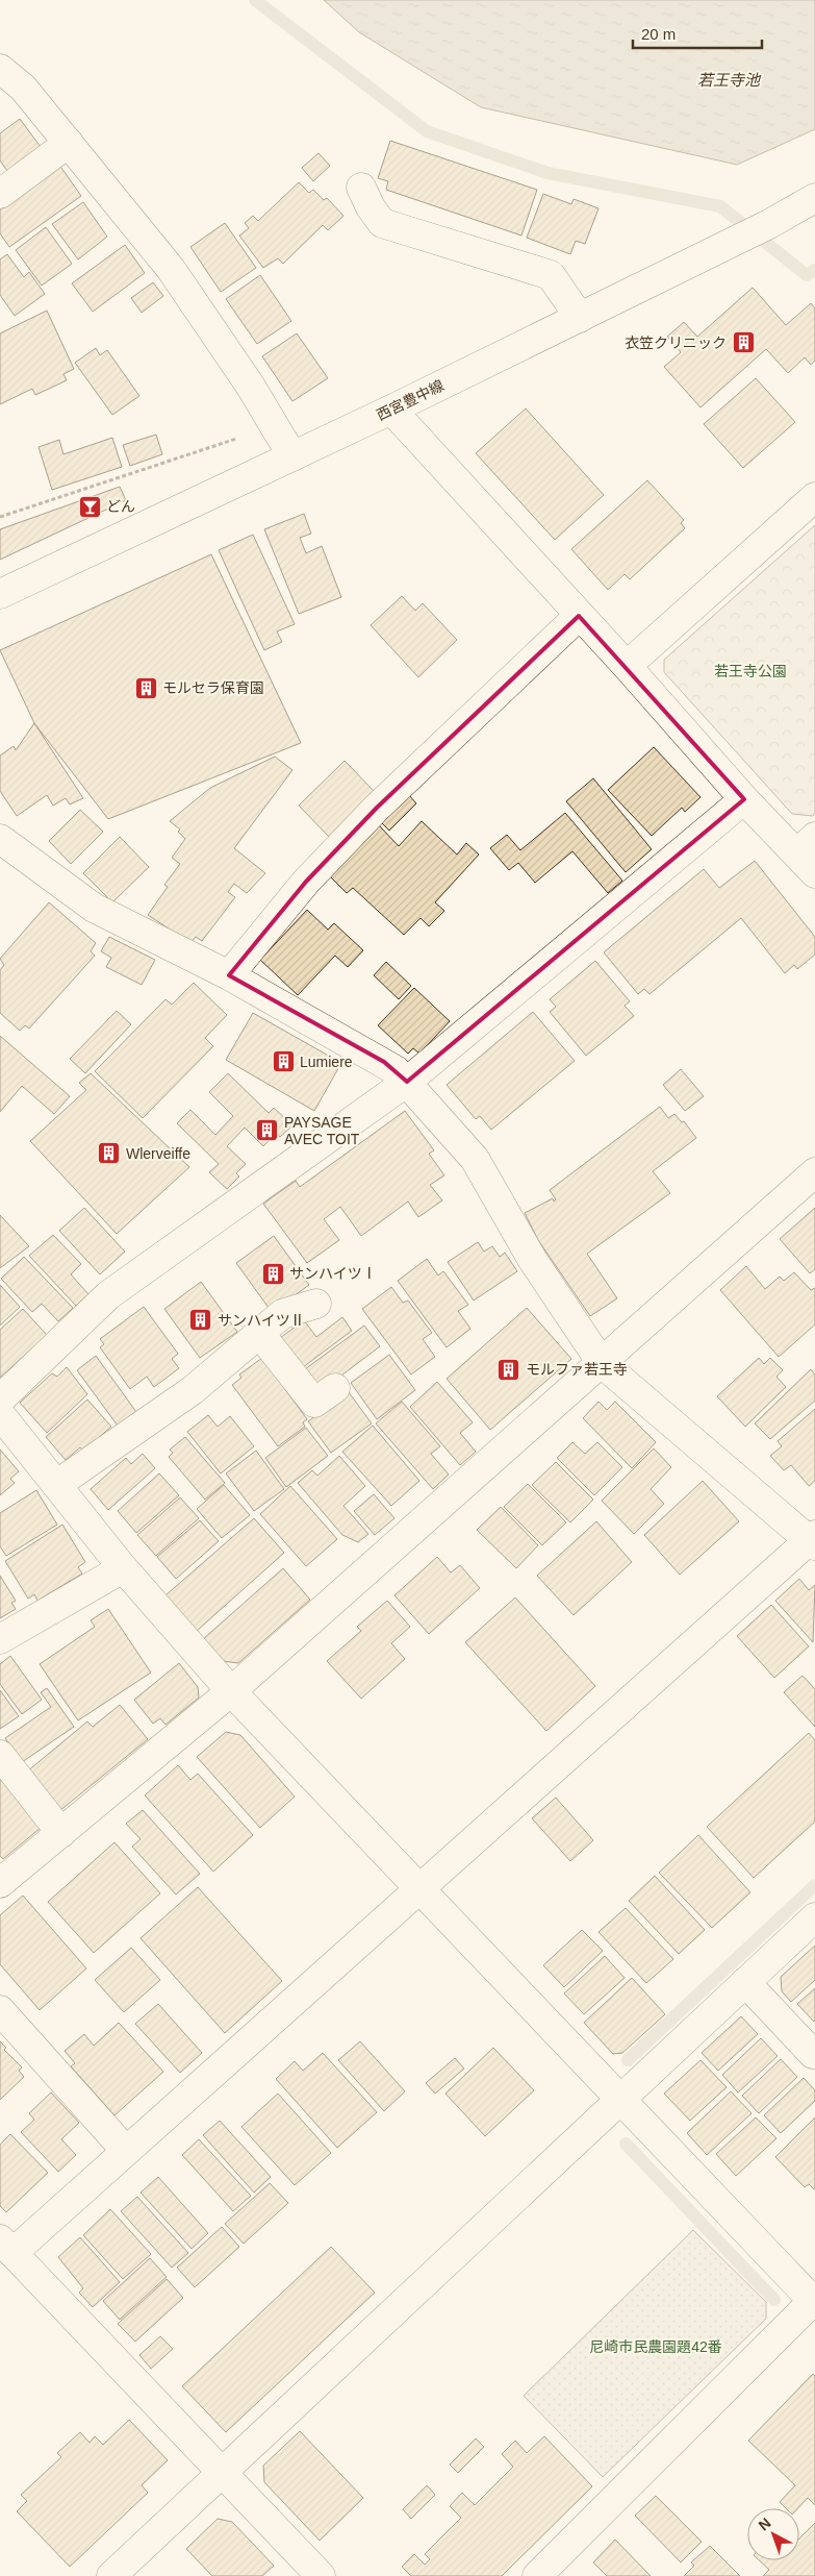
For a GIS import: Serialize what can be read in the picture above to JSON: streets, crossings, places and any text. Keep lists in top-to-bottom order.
{
  "streets": {
    "street": ["西宮豊中線"]
  },
  "water": ["若王寺池"],
  "parks": ["若王寺公園", "尼崎市民農園題42番"],
  "places": {
    "building": [
      "衣笠クリニック",
      "モルセラ保育園",
      "Lumiere",
      "PAYSAGE AVEC TOIT",
      "Wlerveiffe",
      "サンハイツⅠ",
      "サンハイツⅡ",
      "モルファ若王寺"
    ],
    "bar": ["どん"]
  },
  "scale_bar": "20 m",
  "north": "top left"
}
